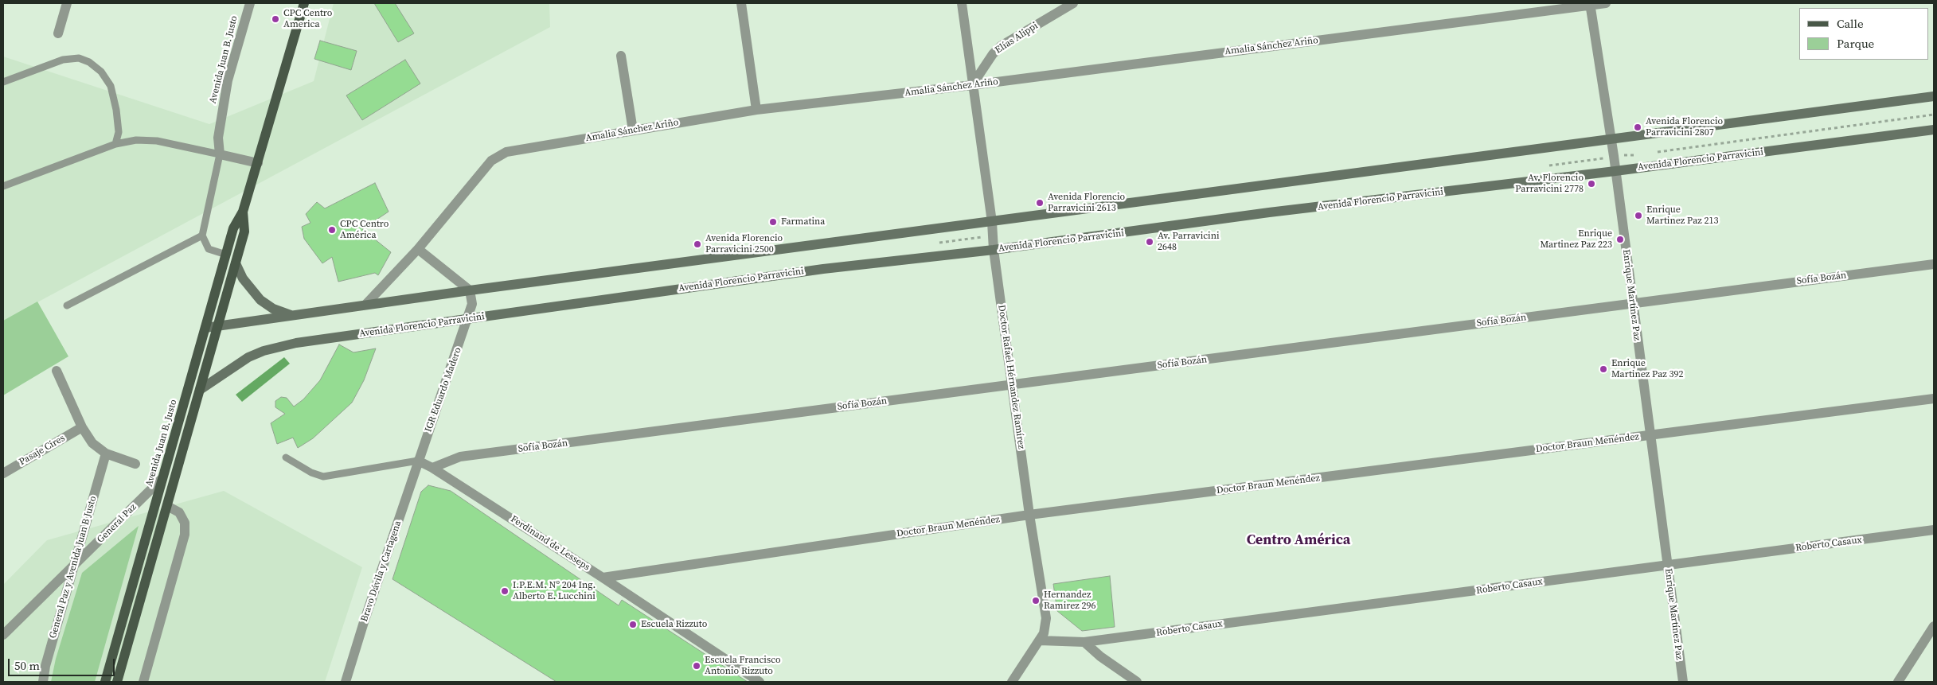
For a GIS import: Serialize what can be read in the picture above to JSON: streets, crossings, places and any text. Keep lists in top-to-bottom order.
{
  "streets": {
    "main road": ["Avenida Juan B. Justo", "Avenida Florencio Parravicini"],
    "street": [
      "Elías Alippi",
      "Amalia Sánchez Ariño",
      "Sofía Bozán",
      "Enrique Martínez Paz",
      "Doctor Rafael Hérnandez Ramírez",
      "IGR Eduardo Madero",
      "Doctor Braun Menéndez",
      "Pasaje Cires",
      "General Paz",
      "Ferdinand de Lesseps",
      "Roberto Casaux",
      "General Paz y Avenida Juan B Justo",
      "Bravo Dávila y Cartagena"
    ]
  },
  "crossings": [
    ["Elías Alippi", "Amalia Sánchez Ariño"],
    ["Elías Alippi", "Doctor Rafael Hérnandez Ramírez"],
    ["Amalia Sánchez Ariño", "Enrique Martínez Paz"],
    ["Amalia Sánchez Ariño", "Doctor Rafael Hérnandez Ramírez"],
    ["Avenida Juan B. Justo", "Avenida Florencio Parravicini"],
    ["Avenida Juan B. Justo", "General Paz"],
    ["Avenida Florencio Parravicini", "Enrique Martínez Paz"],
    ["Avenida Florencio Parravicini", "Doctor Rafael Hérnandez Ramírez"],
    ["Avenida Florencio Parravicini", "IGR Eduardo Madero"],
    ["Sofía Bozán", "Enrique Martínez Paz"],
    ["Sofía Bozán", "Doctor Rafael Hérnandez Ramírez"],
    ["Sofía Bozán", "Ferdinand de Lesseps"],
    ["Enrique Martínez Paz", "Doctor Braun Menéndez"],
    ["Enrique Martínez Paz", "Roberto Casaux"],
    ["Doctor Rafael Hérnandez Ramírez", "Doctor Braun Menéndez"],
    ["IGR Eduardo Madero", "Ferdinand de Lesseps"],
    ["IGR Eduardo Madero", "Bravo Dávila y Cartagena"],
    ["Doctor Braun Menéndez", "Ferdinand de Lesseps"],
    ["General Paz", "General Paz y Avenida Juan B Justo"],
    ["Ferdinand de Lesseps", "Bravo Dávila y Cartagena"]
  ],
  "districts": ["Centro América"],
  "places": [
    "CPC Centro America",
    "Avenida Florencio Parravicini 2807",
    "Av. Florencio Parravicini 2778",
    "Avenida Florencio Parravicini 2613",
    "Enrique Martinez Paz 213",
    "Farmatina",
    "CPC Centro América",
    "Enrique Martinez Paz 223",
    "Av. Parravicini 2648",
    "Avenida Florencio Parravicini 2500",
    "Enrique Martinez Paz 392",
    "I.P.E.M. Nº 204 Ing. Alberto E. Lucchini",
    "Hernandez Ramirez 296",
    "Escuela Rizzuto",
    "Escuela Francisco Antonio Rizzuto"
  ],
  "legend": ["Calle", "Parque"],
  "scale_bar": "50 m"
}
